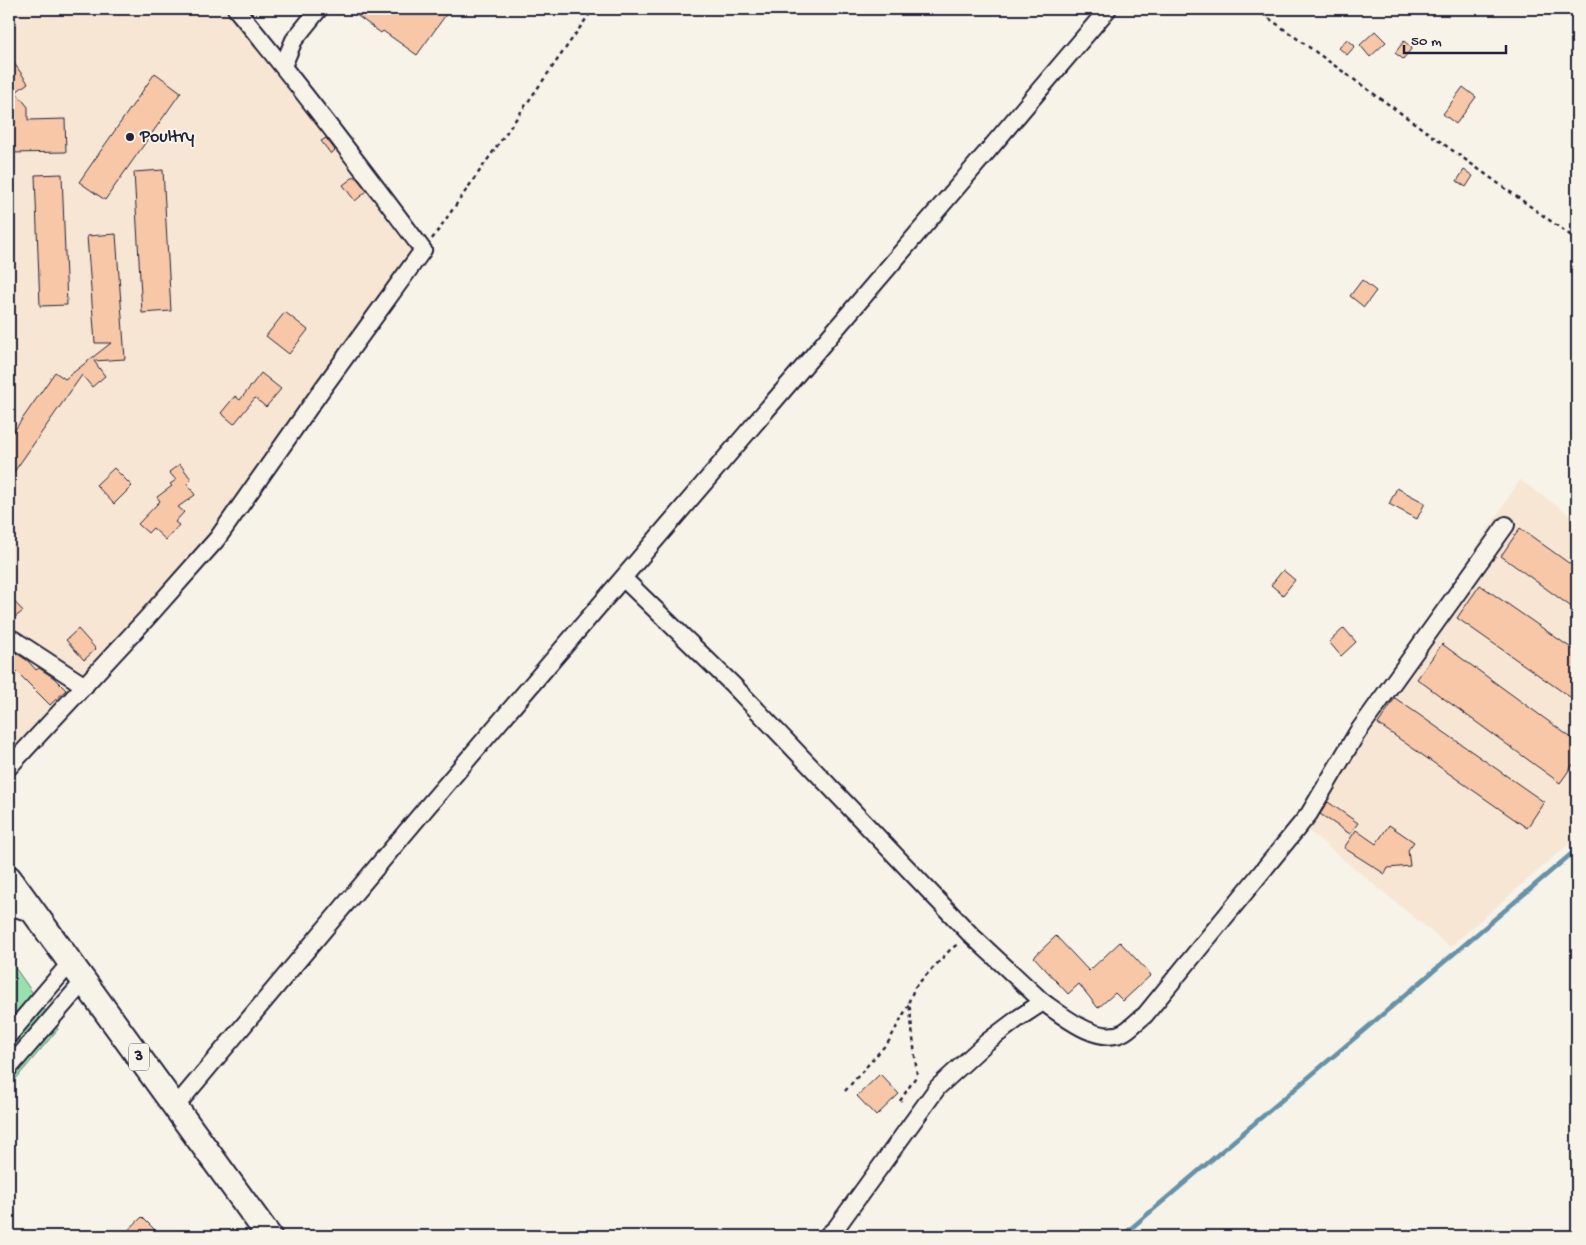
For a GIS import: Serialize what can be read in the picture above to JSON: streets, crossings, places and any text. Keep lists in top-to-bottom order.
{
  "streets": {
    "highway": ["3"]
  },
  "places": ["Poultry"],
  "scale_bar": "50 m"
}
